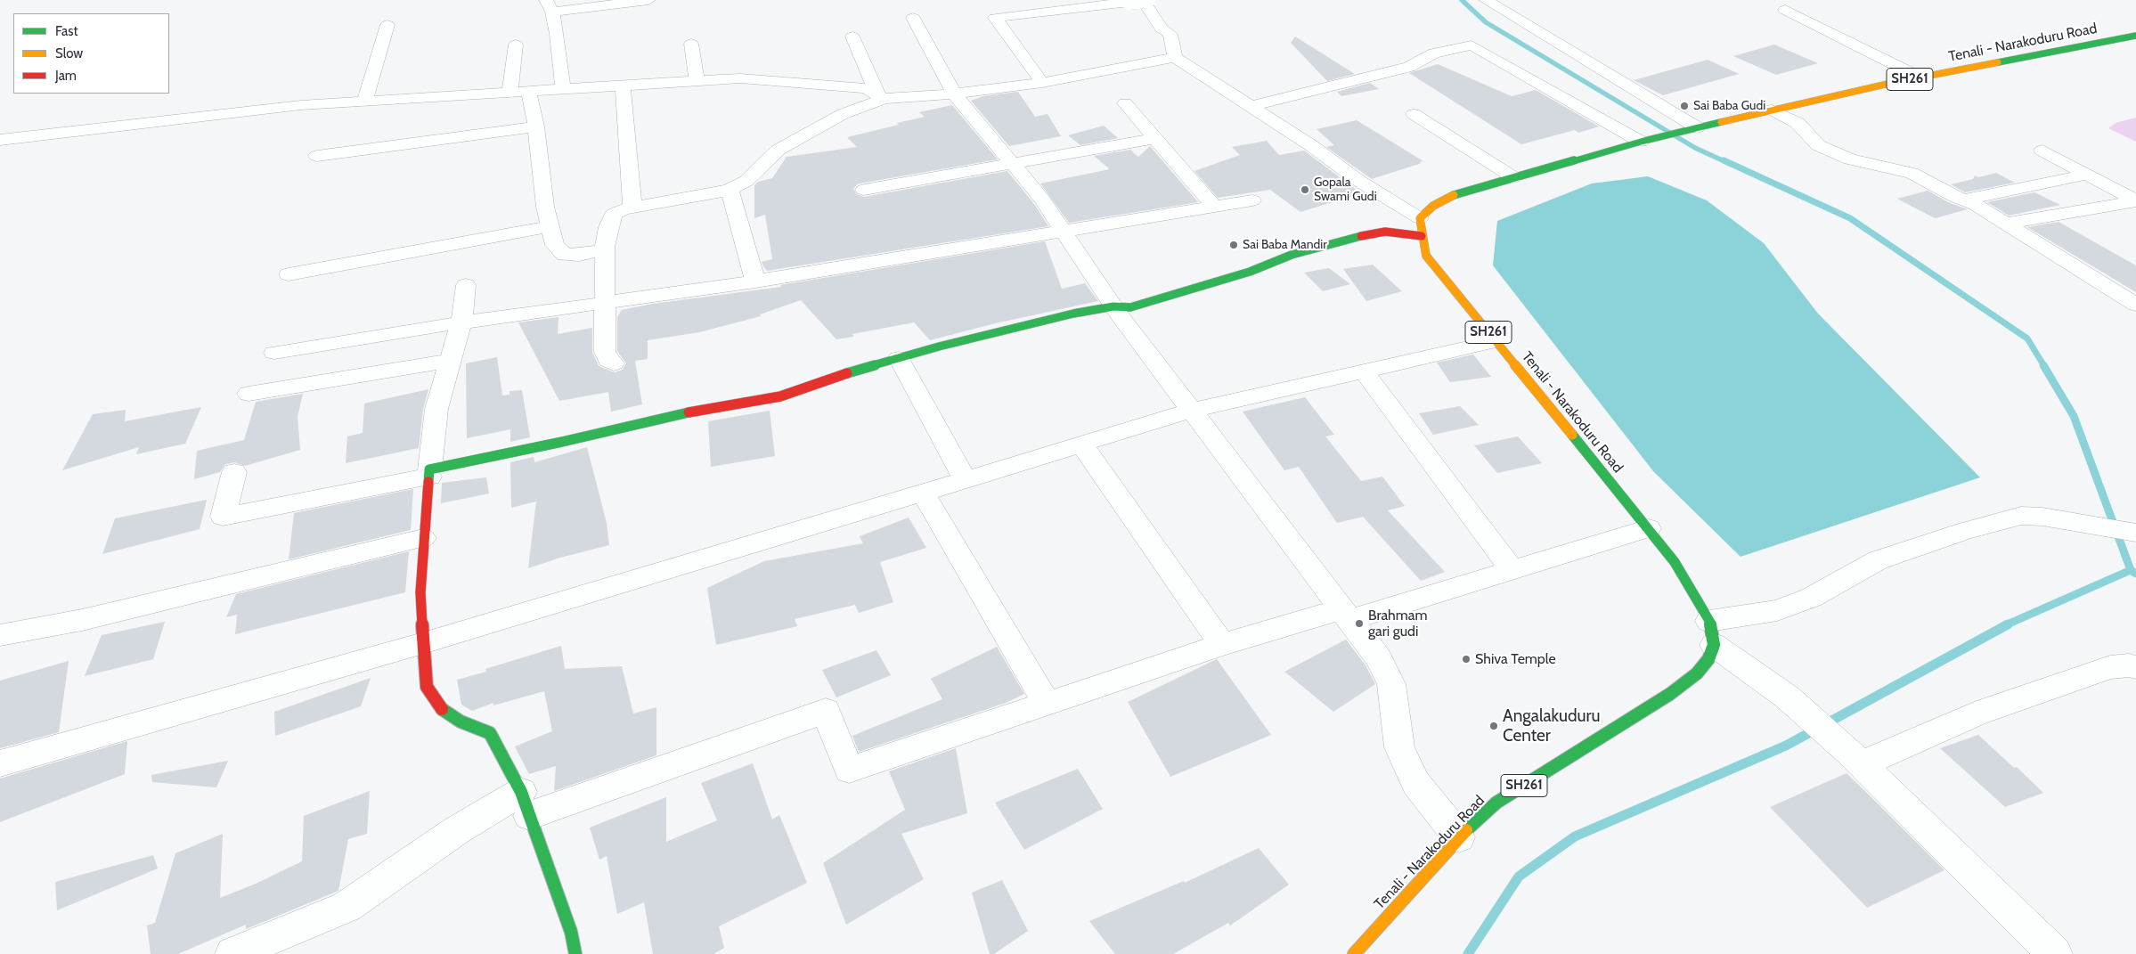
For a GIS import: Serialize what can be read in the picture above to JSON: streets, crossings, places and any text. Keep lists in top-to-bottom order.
{
  "streets": {
    "main road": ["Tenali - Narakoduru Road", "SH261"]
  },
  "places": [
    "Sai Baba Gudi",
    "Gopala Swami Gudi",
    "Sai Baba Mandir",
    "Brahmam gari gudi",
    "Shiva Temple",
    "Angalakuduru Center"
  ],
  "legend": ["Fast", "Slow", "Jam"]
}
